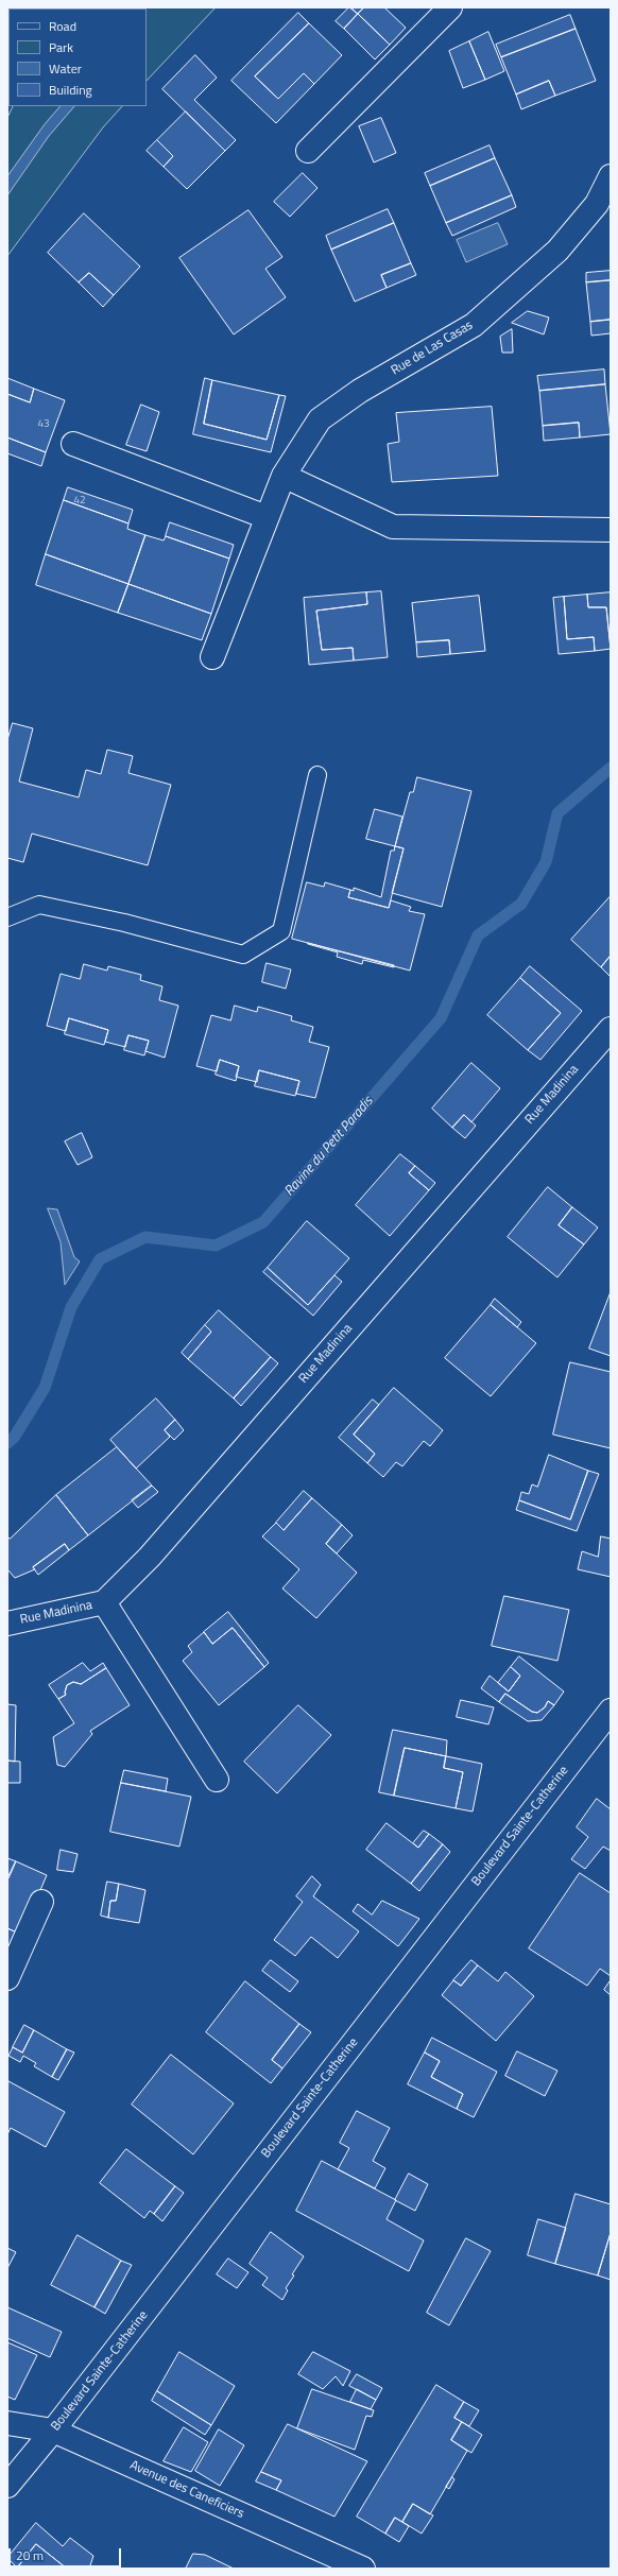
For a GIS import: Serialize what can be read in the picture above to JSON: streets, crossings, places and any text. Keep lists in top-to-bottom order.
{
  "streets": {
    "street": [
      "Rue de Las Casas",
      "Rue Madinina",
      "Boulevard Sainte-Catherine",
      "Avenue des Caneficiers"
    ]
  },
  "crossings": [
    ["Boulevard Sainte-Catherine", "Avenue des Caneficiers"]
  ],
  "water": ["Ravine du Petit Paradis"],
  "house_numbers": ["43", "42"],
  "legend": [
    "Road",
    "Park",
    "Water",
    "Building"
  ],
  "scale_bar": "20 m"
}
